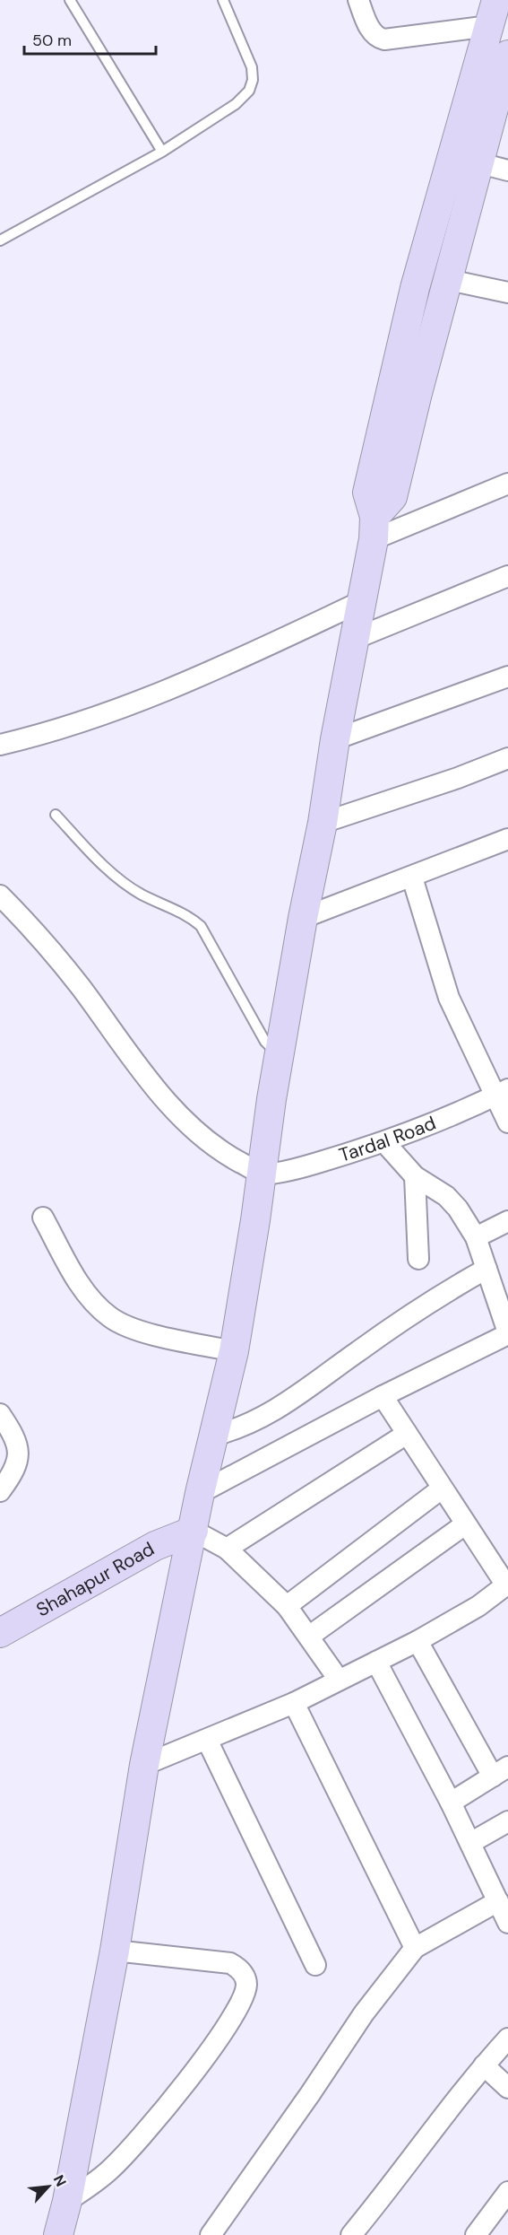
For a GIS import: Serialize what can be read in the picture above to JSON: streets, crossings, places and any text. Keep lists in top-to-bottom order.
{
  "streets": {
    "main road": ["Shahapur Road"],
    "street": ["Tardal Road"]
  },
  "scale_bar": "50 m",
  "north": "top right"
}
